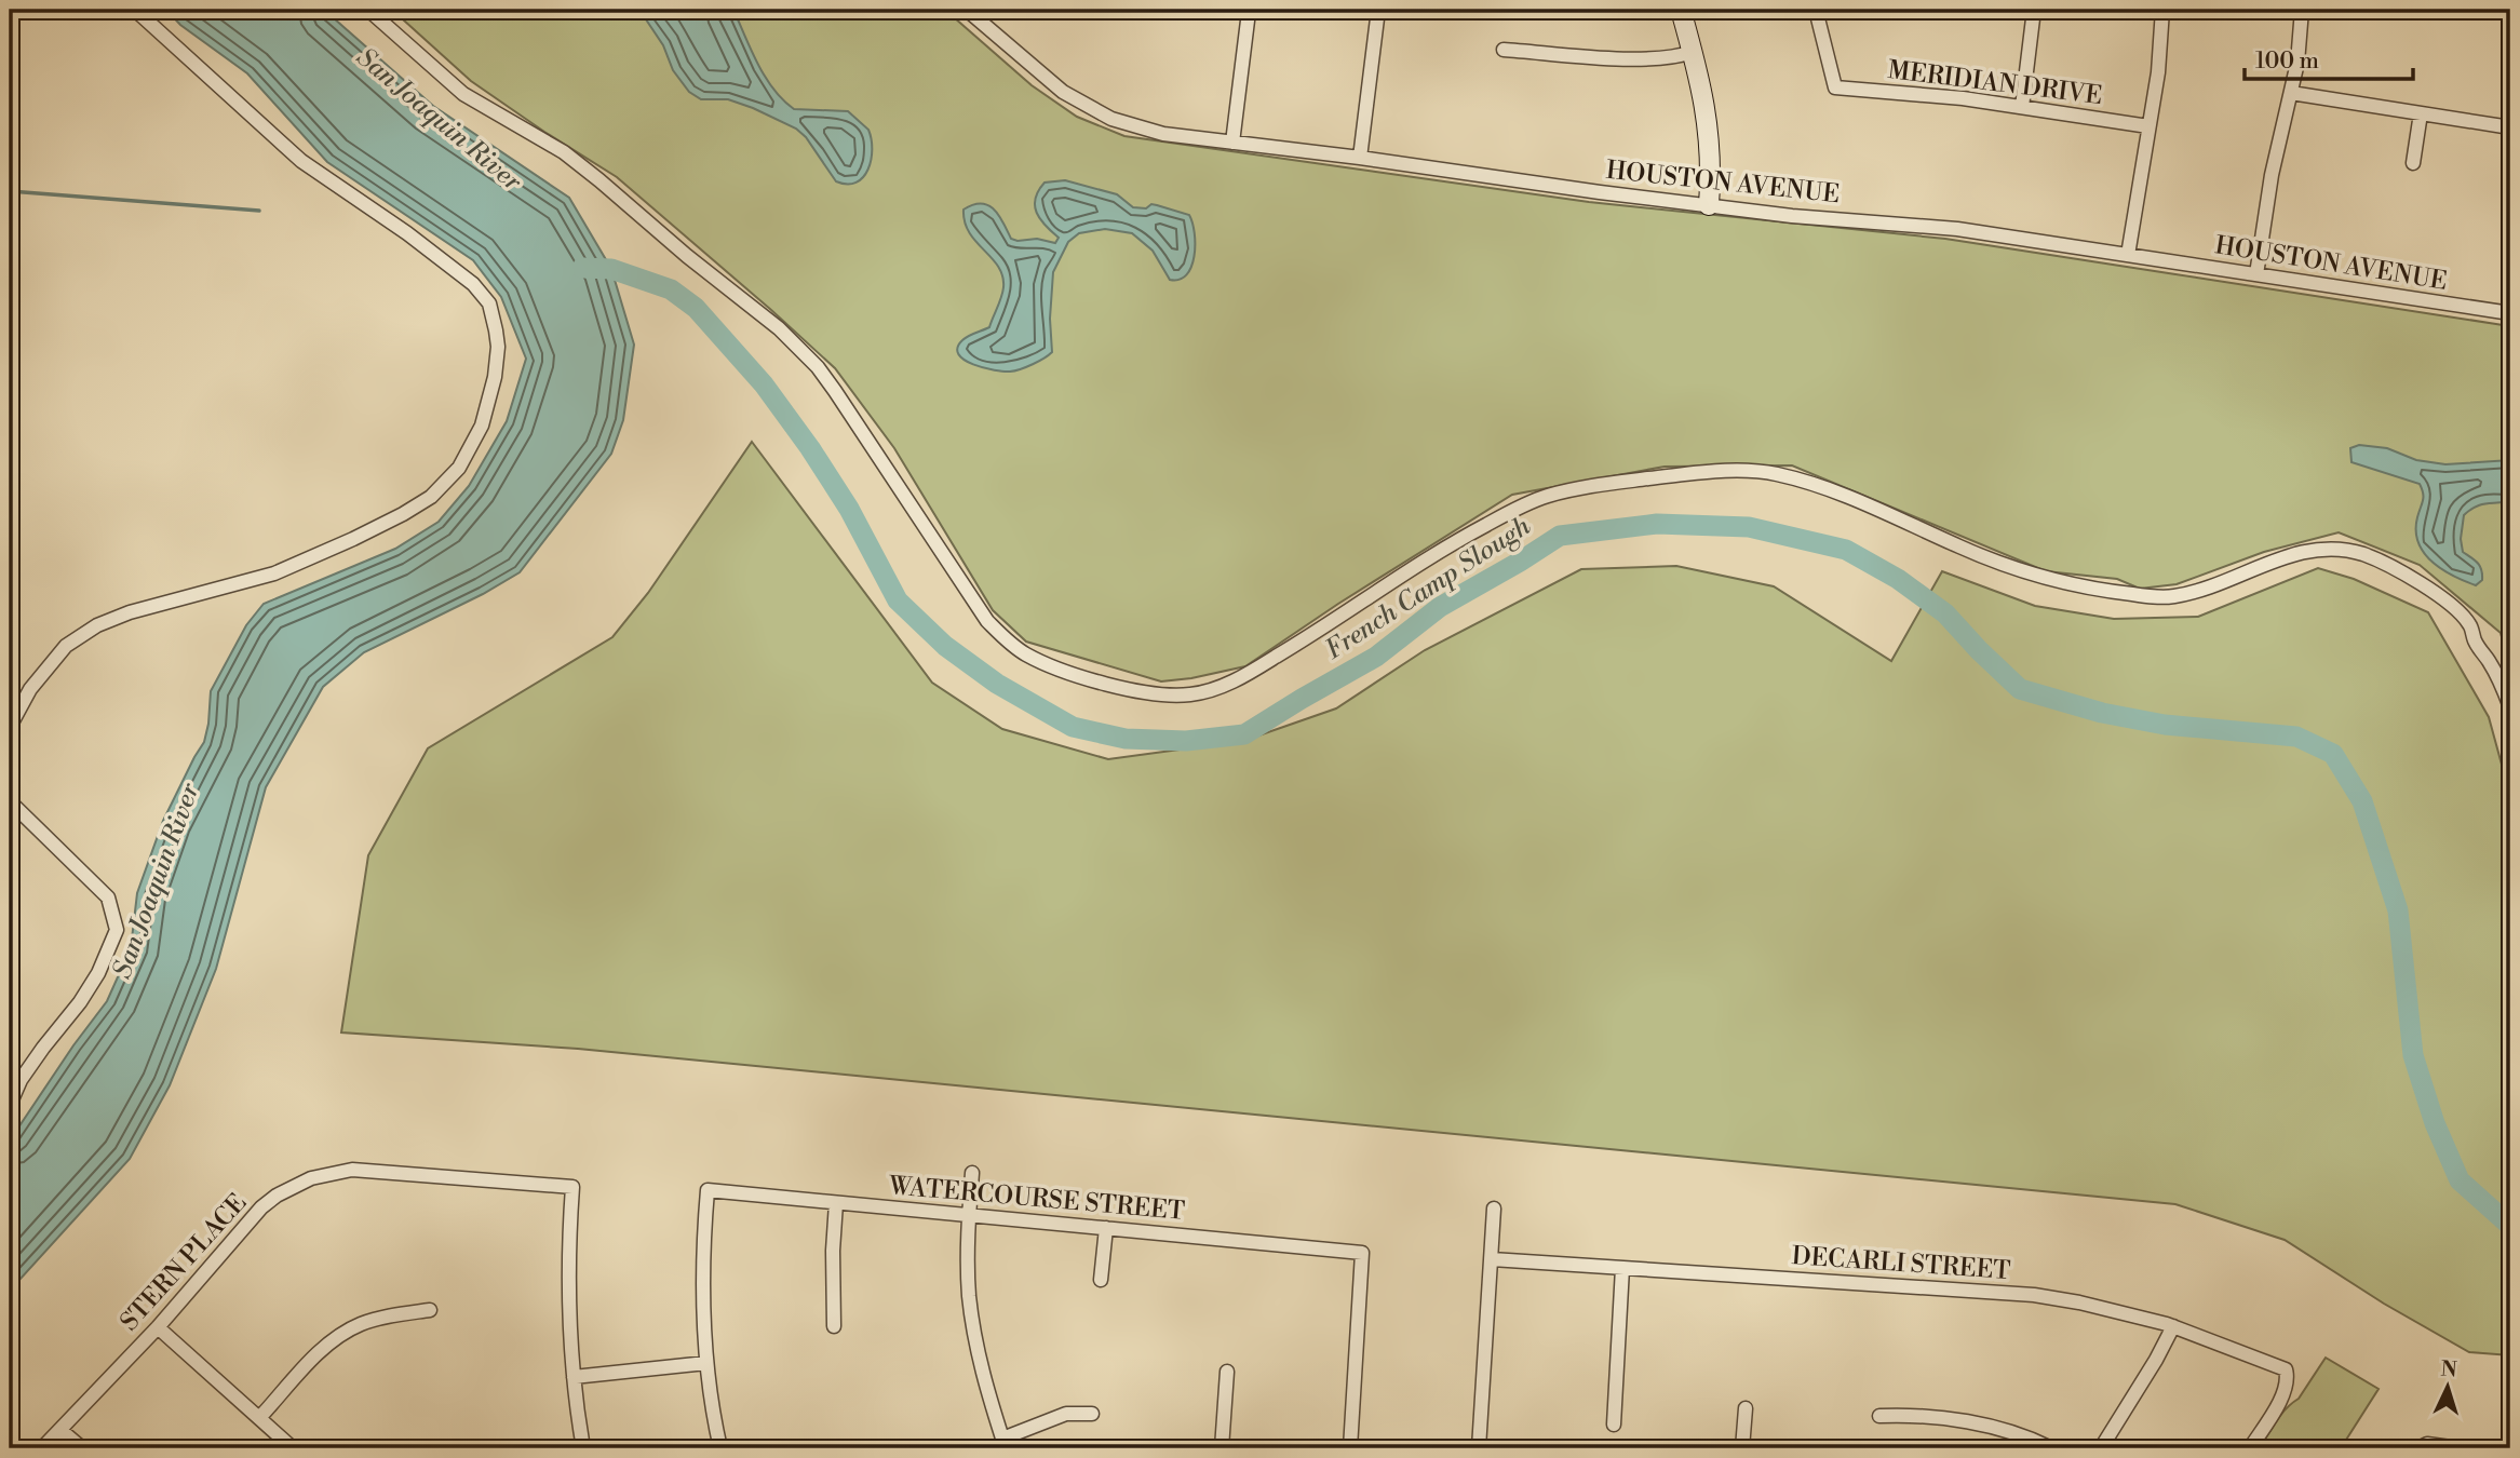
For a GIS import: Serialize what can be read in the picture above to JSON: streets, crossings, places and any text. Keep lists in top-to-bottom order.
{
  "streets": {
    "street": [
      "MERIDIAN DRIVE",
      "HOUSTON AVENUE",
      "WATERCOURSE STREET",
      "STERN PLACE",
      "DECARLI STREET"
    ]
  },
  "water": ["San Joaquin River", "French Camp Slough"],
  "scale_bar": "100 m",
  "north": "top"
}
